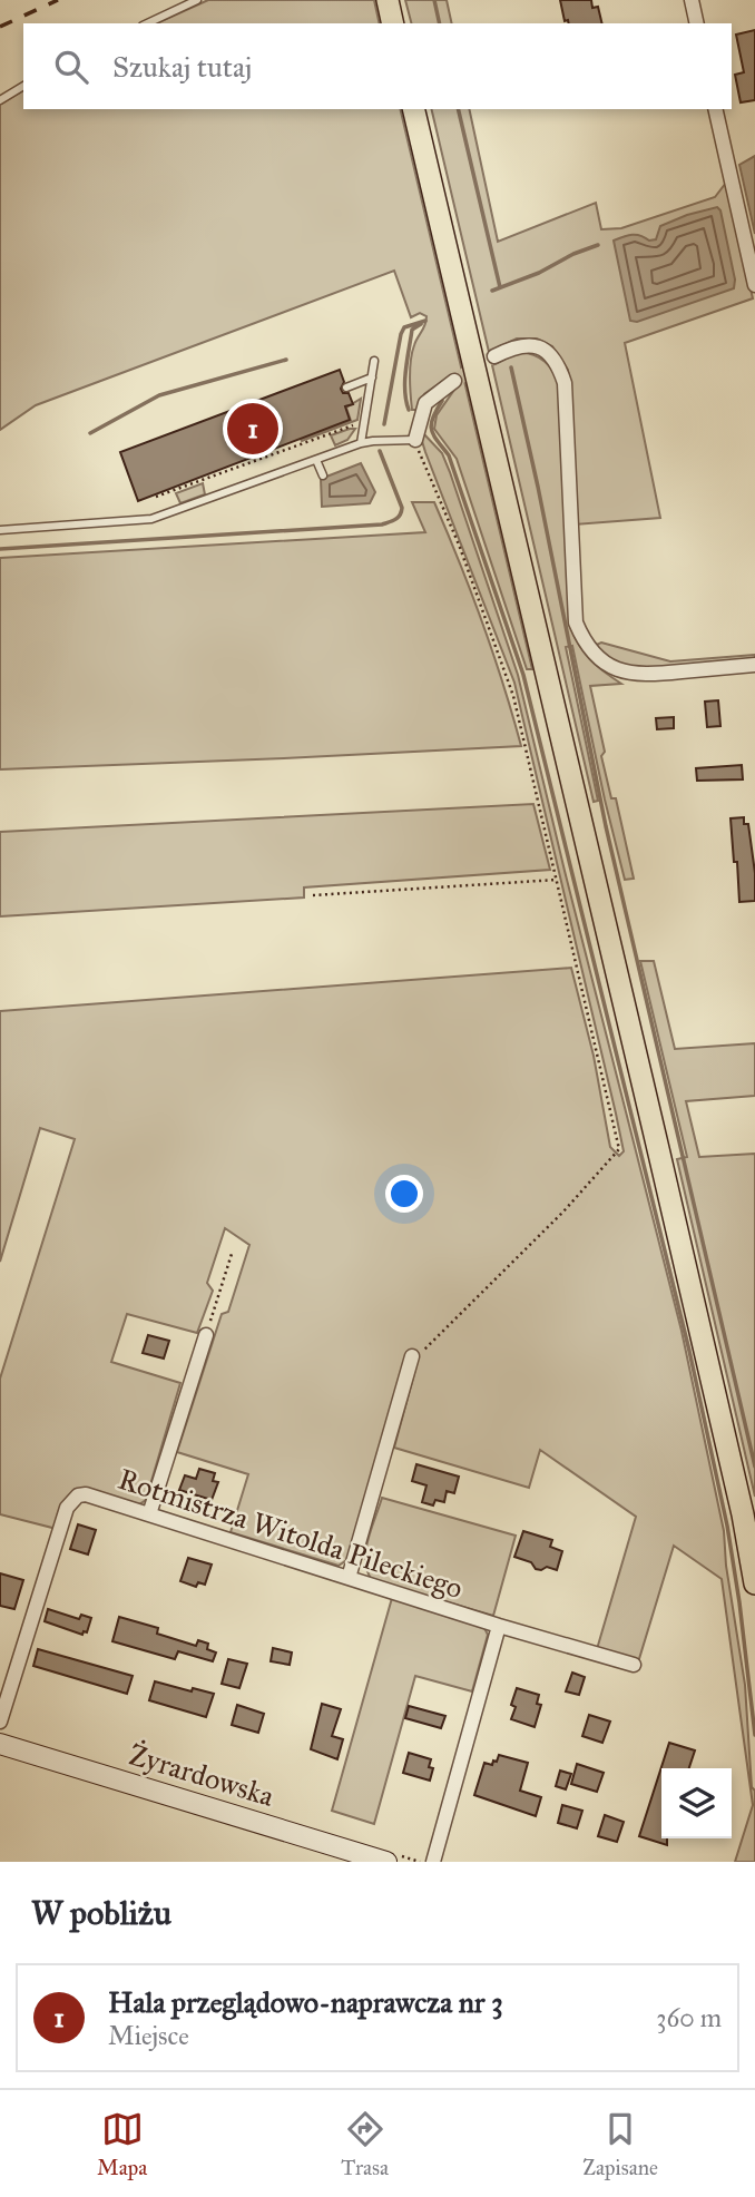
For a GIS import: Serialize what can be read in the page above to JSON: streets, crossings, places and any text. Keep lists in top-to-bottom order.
{
  "streets": {
    "main road": ["Żyrardowska"],
    "street": ["Rotmistrza Witolda Pileckiego"]
  },
  "page": {
    "search": "Szukaj tutaj",
    "pins": "1",
    "heading": "W pobliżu",
    "list": [
      {
        "mark": "1",
        "name": "Hala przeglądowo-naprawcza nr 3",
        "note": "Miejsce",
        "value": "360 m"
      }
    ],
    "nav": ["Mapa", "Trasa", "Zapisane"]
  }
}
